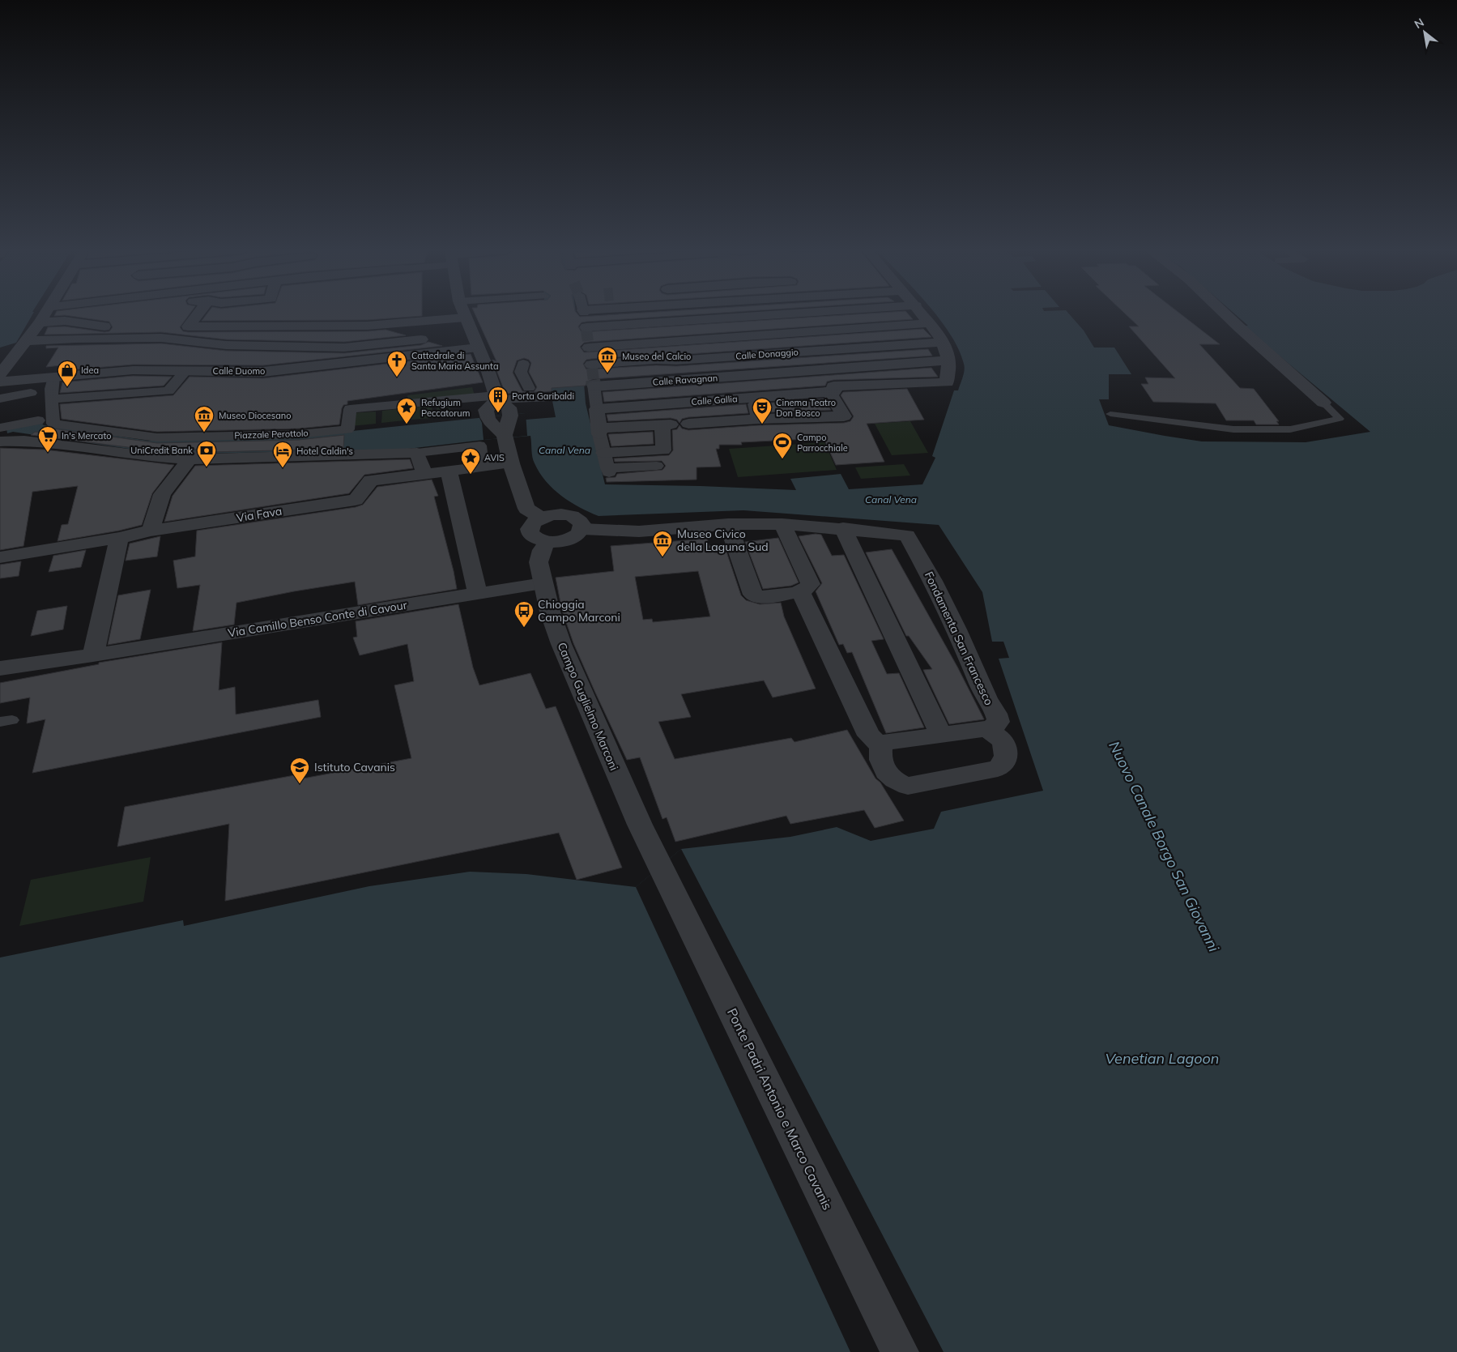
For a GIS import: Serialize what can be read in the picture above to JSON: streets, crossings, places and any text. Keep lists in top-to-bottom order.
{
  "streets": {
    "street": [
      "Calle Donaggio",
      "Calle Duomo",
      "Calle Ravagnan",
      "Calle Gallia",
      "Piazzale Perottolo",
      "Via Fava",
      "Via Camillo Benso Conte di Cavour",
      "Fondamenta San Francesco",
      "Campo Guglielmo Marconi",
      "Ponte Padri Antonio e Marco Cavanis"
    ]
  },
  "crossings": [
    ["Calle Ravagnan", "Calle Gallia"],
    ["Via Camillo Benso Conte di Cavour", "Campo Guglielmo Marconi"],
    ["Campo Guglielmo Marconi", "Ponte Padri Antonio e Marco Cavanis"]
  ],
  "water": ["Canal Vena", "Nuovo Canale Borgo San Giovanni", "Venetian Lagoon"],
  "places": {
    "museum": ["Museo del Calcio", "Museo Diocesano", "Museo Civico della Laguna Sud"],
    "church": ["Cattedrale di Santa Maria Assunta"],
    "shop": ["Idea"],
    "building": ["Porta Garibaldi"],
    "place": ["Refugium Peccatorum", "AVIS"],
    "theatre": ["Cinema Teatro Don Bosco"],
    "supermarket": ["In's Mercato"],
    "sports": ["Campo Parrocchiale"],
    "bank": ["UniCredit Bank"],
    "hotel": ["Hotel Caldin's"],
    "bus stop": ["Chioggia Campo Marconi"],
    "school or university": ["Istituto Cavanis"]
  },
  "north": "top left"
}
